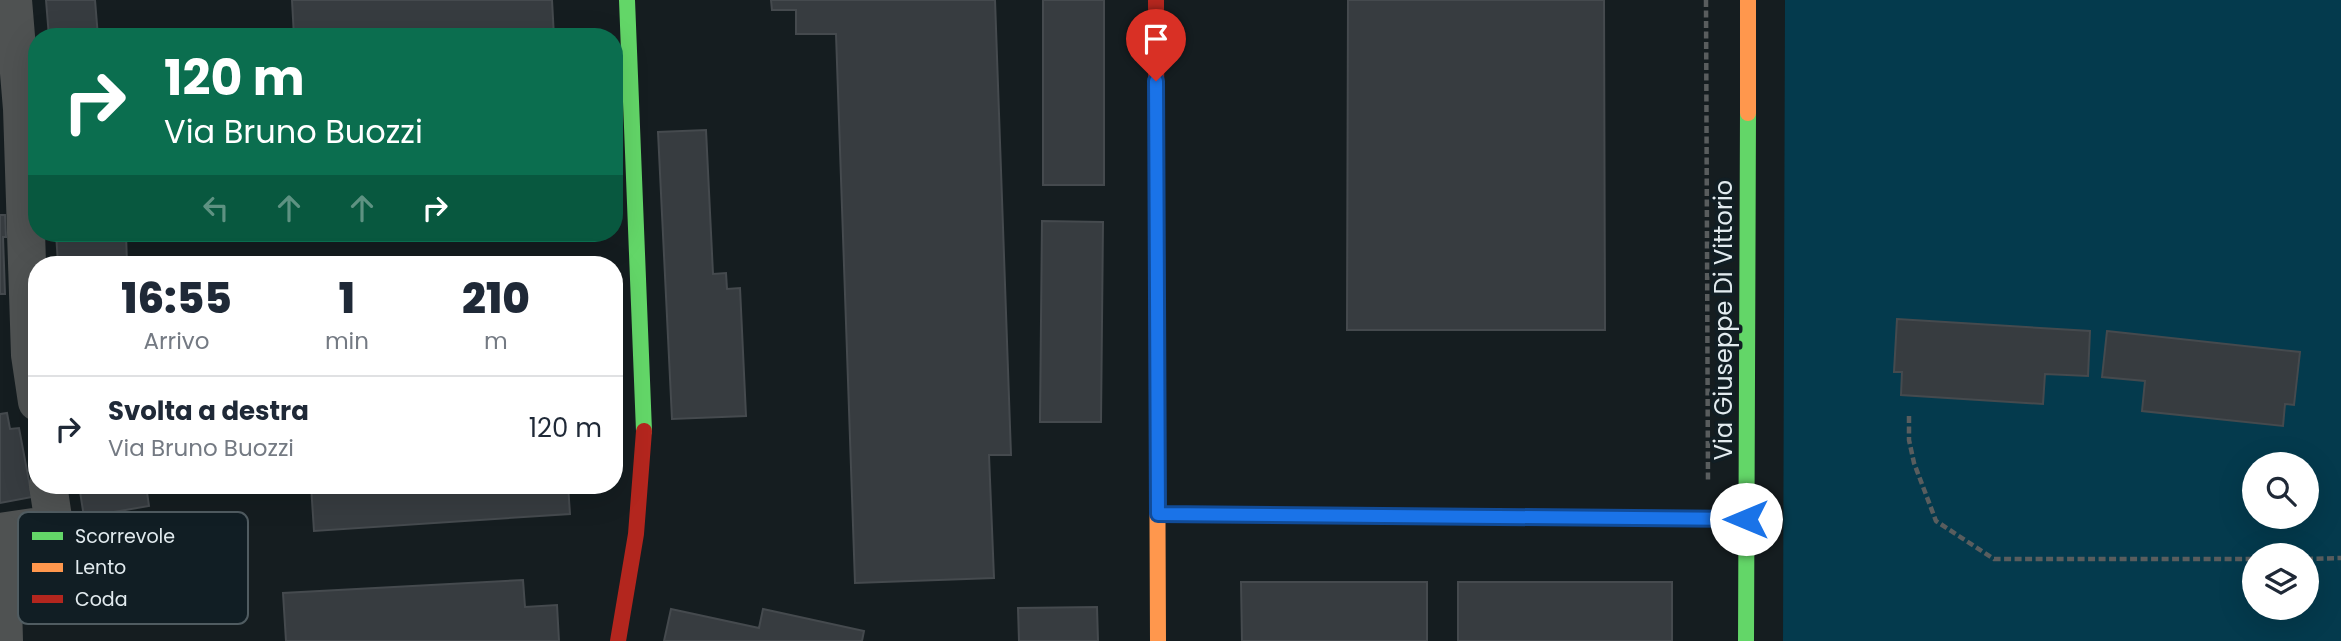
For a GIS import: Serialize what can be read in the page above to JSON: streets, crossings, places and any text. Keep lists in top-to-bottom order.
{
  "streets": {
    "street": ["Via Giuseppe Di Vittorio"]
  },
  "legend": ["Scorrevole", "Lento", "Coda"],
  "page": {
    "turn": ["120 m", "Via Bruno Buozzi"],
    "eta": [
      "16:55",
      "Arrivo",
      "1",
      "min",
      "210",
      "m"
    ],
    "list": [
      {
        "name": "Svolta a destra",
        "note": "Via Bruno Buozzi",
        "value": "120 m"
      }
    ]
  }
}
